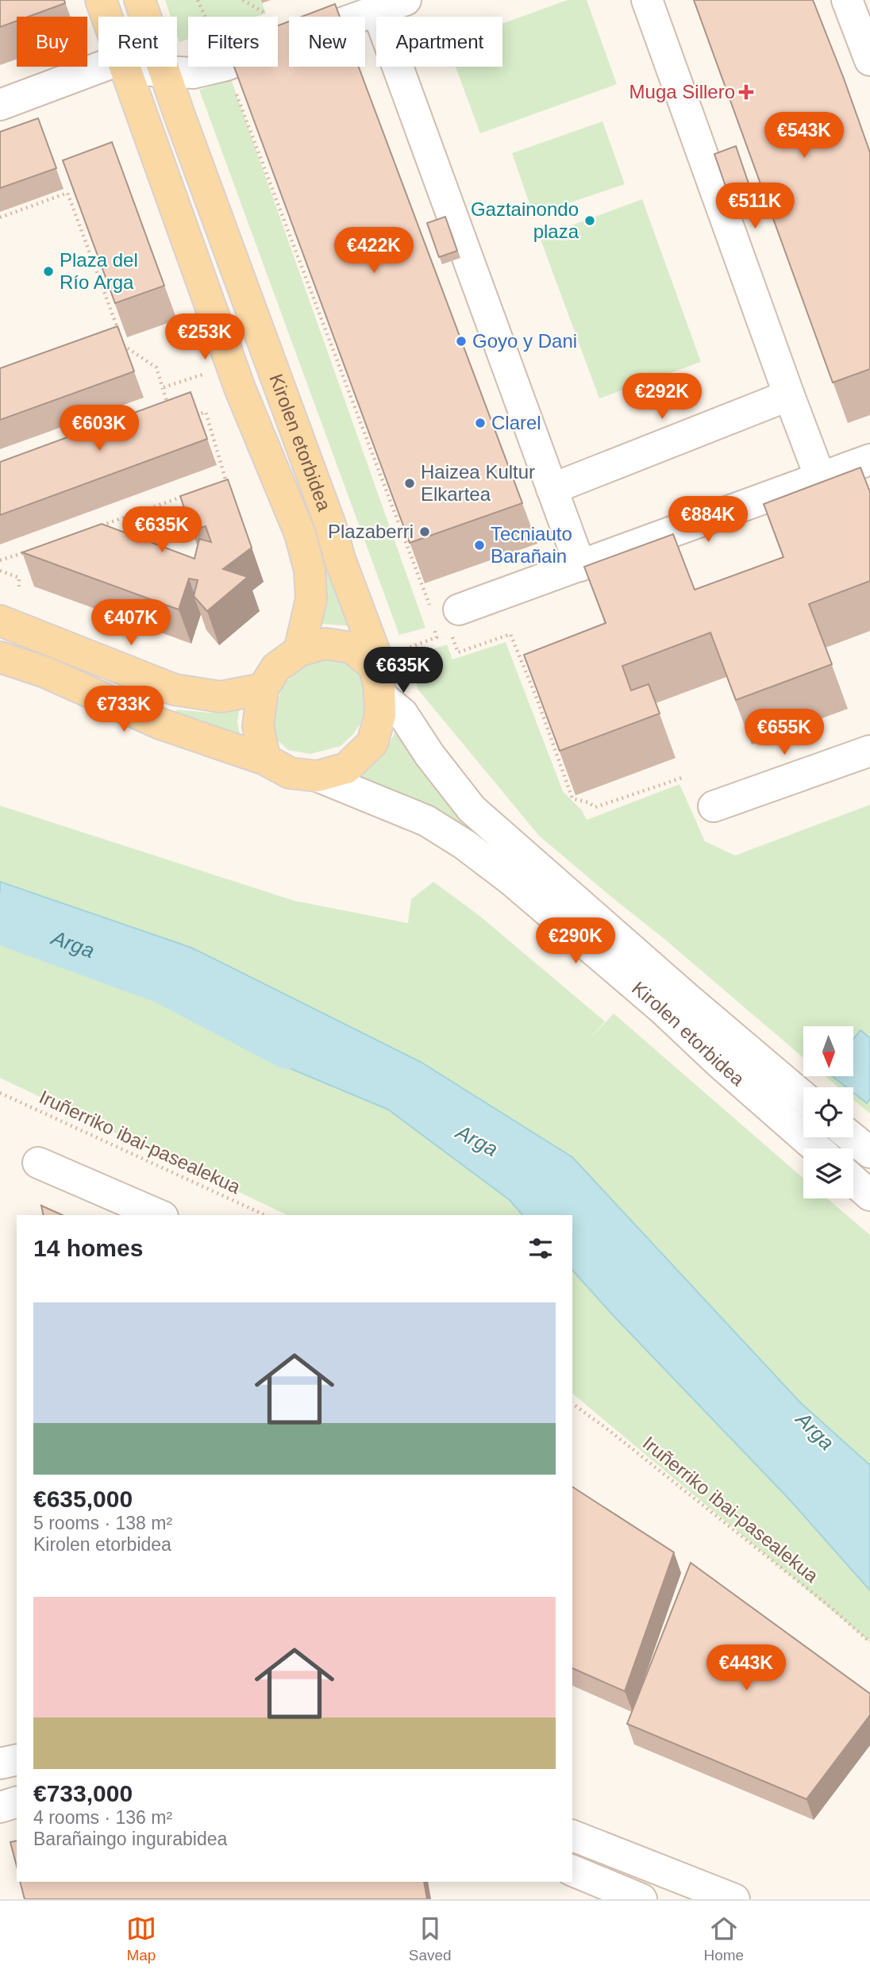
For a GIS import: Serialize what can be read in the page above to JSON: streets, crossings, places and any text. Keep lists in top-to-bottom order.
{
  "streets": {
    "main road": ["Kirolen etorbidea"],
    "path": ["Iruñerriko ibai-pasealekua"]
  },
  "water": ["Arga"],
  "places": {
    "health": ["Muga Sillero"],
    "other": [
      "Gaztainondo plaza",
      "Plaza del Río Arga",
      "Goyo y Dani",
      "Clarel",
      "Haizea Kultur Elkartea",
      "Plazaberri",
      "Tecniauto Barañain"
    ]
  },
  "north": "bottom",
  "page": {
    "chip": [
      "Buy",
      "Rent",
      "Filters",
      "New",
      "Apartment"
    ],
    "price": [
      "€543K",
      "€511K",
      "€422K",
      "€253K",
      "€292K",
      "€603K",
      "€884K",
      "€635K",
      "€407K",
      "€635K",
      "€733K",
      "€655K",
      "€290K",
      "€443K"
    ],
    "heading": "14 homes",
    "list": [
      {
        "name": "€635,000",
        "note": "5 rooms · 138 m² · Kirolen etorbidea"
      },
      {
        "name": "€733,000",
        "note": "4 rooms · 136 m² · Barañaingo ingurabidea"
      }
    ],
    "tabs": ["Map", "Saved", "Home"]
  }
}
